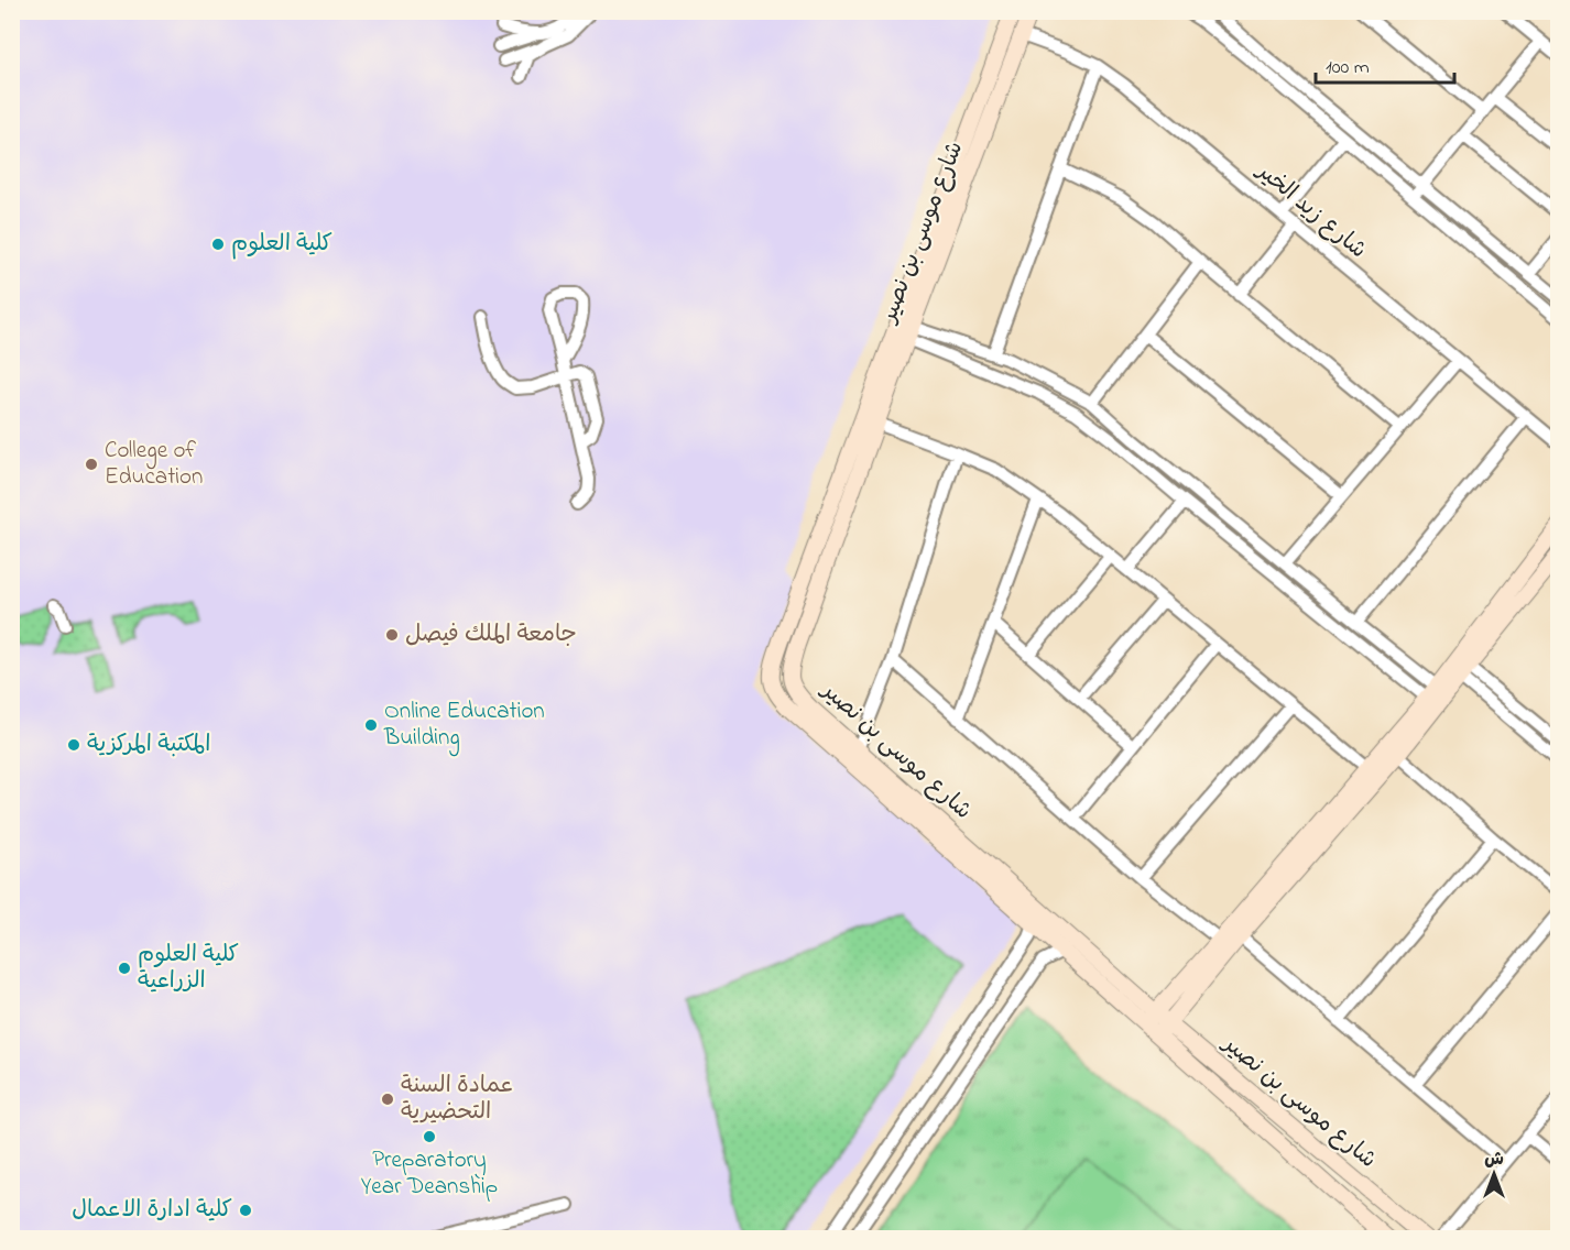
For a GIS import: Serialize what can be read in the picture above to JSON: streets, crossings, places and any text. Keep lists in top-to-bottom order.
{
  "streets": {
    "street": ["شارع زيد الخير", "شارع موسى بن نصير"]
  },
  "crossings": [
    ["شارع زيد الخير", "شارع موسى بن نصير"]
  ],
  "places": [
    "كلية العلوم",
    "College of Education",
    "جامعة الملك فيصل",
    "Online Education Building",
    "المكتبة المركزية",
    "كلية العلوم الزراعية",
    "عمادة السنة التحضيرية",
    "Preparatory Year Deanship",
    "كلية ادارة الاعمال"
  ],
  "scale_bar": "100 m",
  "north": "top"
}
